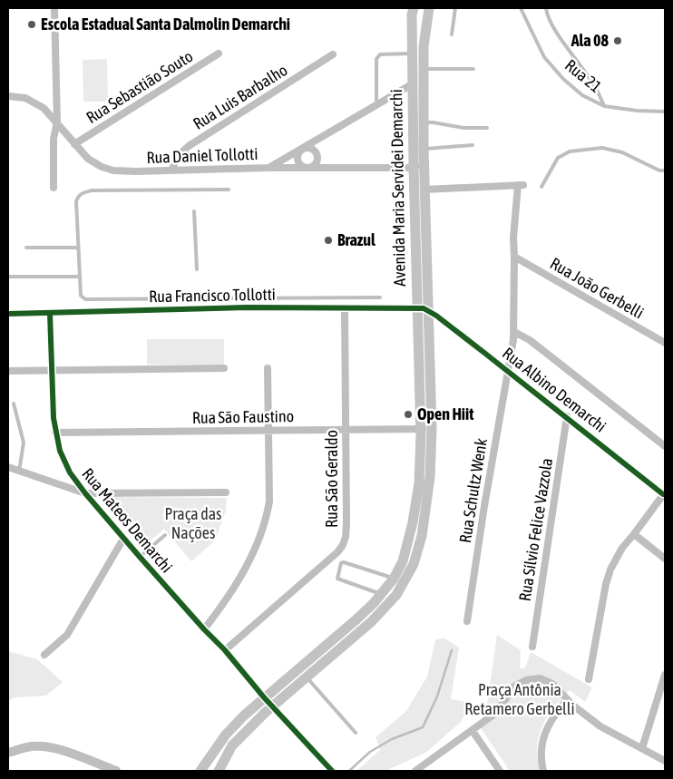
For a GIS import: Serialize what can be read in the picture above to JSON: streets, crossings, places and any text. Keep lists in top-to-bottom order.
{
  "streets": {
    "main road": ["Avenida Maria Servidei Demarchi"],
    "street": [
      "Rua Sebastião Souto",
      "Rua Luis Barbalho",
      "Rua Daniel Tollotti",
      "Rua João Gerbelli",
      "Rua Francisco Tollotti",
      "Rua Albino Demarchi",
      "Rua São Faustino",
      "Rua São Geraldo",
      "Rua Schultz Wenk",
      "Rua Mateos Demarchi",
      "Rua Sílvio Felice Vazzola"
    ],
    "lane": ["Rua 21"]
  },
  "crossings": [
    ["Rua Sebastião Souto", "Rua Daniel Tollotti"],
    ["Rua Luis Barbalho", "Rua Daniel Tollotti"],
    ["Rua Daniel Tollotti", "Avenida Maria Servidei Demarchi"],
    ["Avenida Maria Servidei Demarchi", "Rua Francisco Tollotti"],
    ["Avenida Maria Servidei Demarchi", "Rua Albino Demarchi"],
    ["Avenida Maria Servidei Demarchi", "Rua São Faustino"],
    ["Avenida Maria Servidei Demarchi", "Rua Schultz Wenk"],
    ["Avenida Maria Servidei Demarchi", "Rua Mateos Demarchi"],
    ["Rua João Gerbelli", "Rua Schultz Wenk"],
    ["Rua Francisco Tollotti", "Rua Albino Demarchi"],
    ["Rua Francisco Tollotti", "Rua São Geraldo"],
    ["Rua Francisco Tollotti", "Rua Mateos Demarchi"],
    ["Rua Albino Demarchi", "Rua Schultz Wenk"],
    ["Rua Albino Demarchi", "Rua Sílvio Felice Vazzola"],
    ["Rua São Faustino", "Rua São Geraldo"],
    ["Rua São Faustino", "Rua Mateos Demarchi"],
    ["Rua São Geraldo", "Rua Mateos Demarchi"]
  ],
  "parks": ["Praça das Nações", "Praça Antônia Retamero Gerbelli"],
  "places": [
    "Escola Estadual Santa Dalmolin Demarchi",
    "Ala 08",
    "Brazul",
    "Open Hiit"
  ]
}
